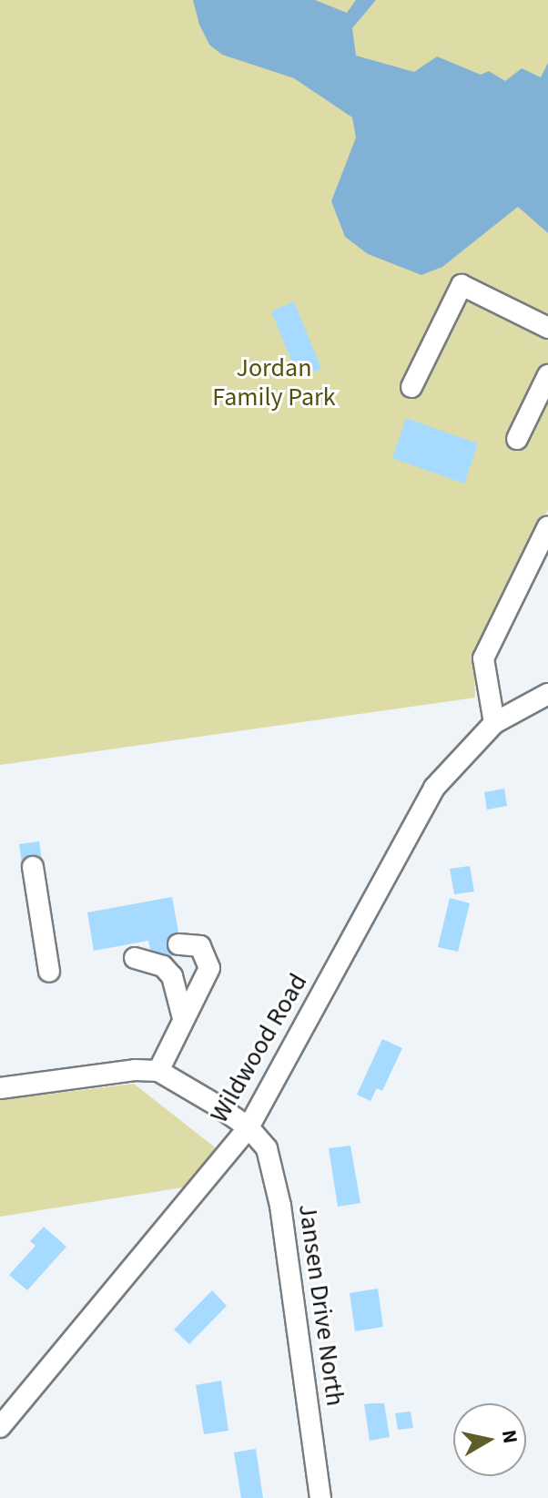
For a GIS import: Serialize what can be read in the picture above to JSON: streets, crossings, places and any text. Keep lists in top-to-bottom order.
{
  "streets": {
    "street": ["Wildwood Road", "Jansen Drive North"]
  },
  "crossings": [
    ["Wildwood Road", "Jansen Drive North"]
  ],
  "parks": ["Jordan Family Park"],
  "north": "right"
}
